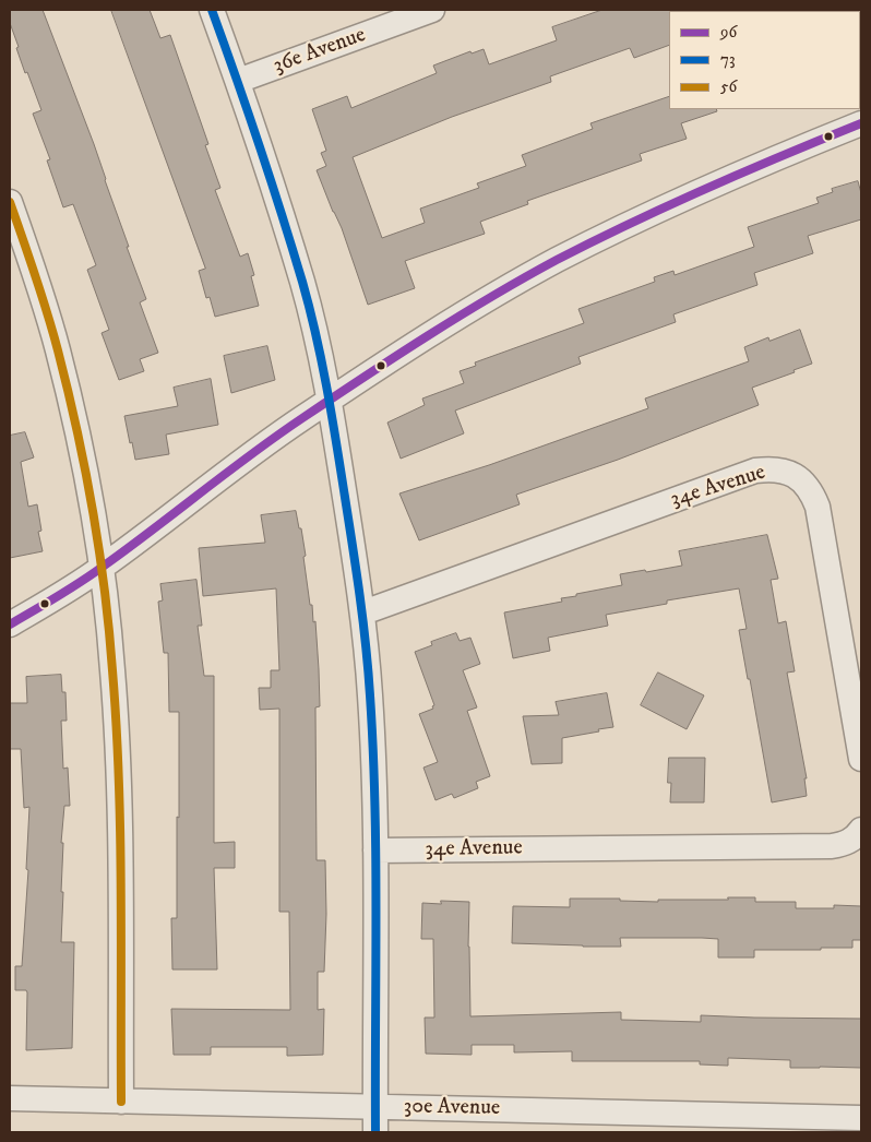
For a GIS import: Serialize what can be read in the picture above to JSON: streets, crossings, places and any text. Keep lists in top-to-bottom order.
{
  "streets": {
    "street": ["36e Avenue", "34e Avenue", "30e Avenue"]
  },
  "lines": ["transit line 73", "transit line 96", "transit line 56"],
  "legend": ["96", "73", "56"]
}
